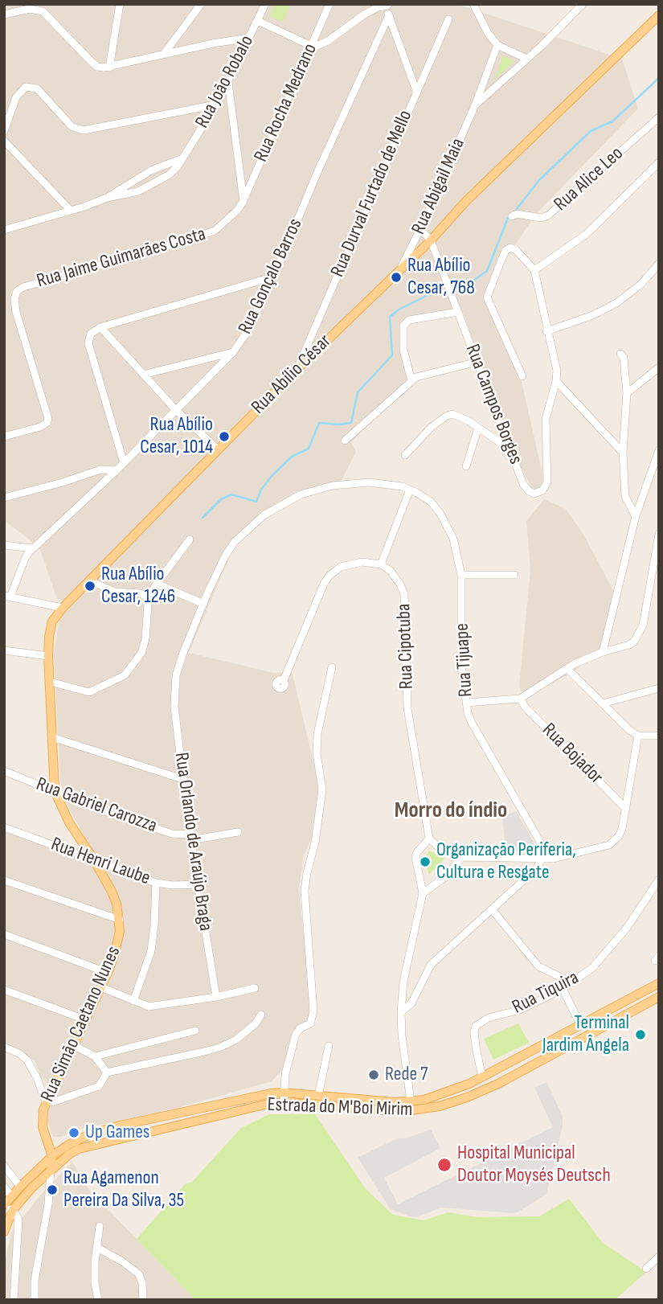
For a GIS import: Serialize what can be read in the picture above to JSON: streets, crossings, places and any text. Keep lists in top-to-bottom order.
{
  "streets": {
    "main road": ["Rua Abílio César", "Rua Simão Caetano Nunes", "Estrada do M'Boi Mirim"],
    "street": [
      "Rua João Robalo",
      "Rua Rocha Medrano",
      "Rua Alice Leo",
      "Rua Abigail Maia",
      "Rua Durval Furtado de Mello",
      "Rua Jaime Guimarães Costa",
      "Rua Gonçalo Barros",
      "Rua Campos Borges",
      "Rua Cipotuba",
      "Rua Tijuape",
      "Rua Bojador",
      "Rua Gabriel Carozza",
      "Rua Orlando de Araújo Braga",
      "Rua Henri Laube",
      "Rua Tiquira"
    ]
  },
  "crossings": [
    ["Rua Rocha Medrano", "Rua Jaime Guimarães Costa"],
    ["Rua Abigail Maia", "Rua Abílio César"],
    ["Rua Abigail Maia", "Rua Campos Borges"],
    ["Rua Durval Furtado de Mello", "Rua Abílio César"],
    ["Rua Abílio César", "Rua Campos Borges"],
    ["Rua Abílio César", "Rua Gabriel Carozza"],
    ["Rua Abílio César", "Rua Simão Caetano Nunes"],
    ["Rua Tijuape", "Rua Orlando de Araújo Braga"],
    ["Rua Gabriel Carozza", "Rua Orlando de Araújo Braga"],
    ["Rua Gabriel Carozza", "Rua Simão Caetano Nunes"],
    ["Rua Orlando de Araújo Braga", "Rua Henri Laube"],
    ["Rua Henri Laube", "Rua Simão Caetano Nunes"],
    ["Rua Tiquira", "Estrada do M'Boi Mirim"],
    ["Rua Simão Caetano Nunes", "Estrada do M'Boi Mirim"]
  ],
  "districts": ["Morro do índio"],
  "places": [
    "Rua Abílio Cesar, 768",
    "Rua Abílio Cesar, 1014",
    "Rua Abílio Cesar, 1246",
    "Organização Periferia, Cultura e Resgate",
    "Terminal Jardim Ângela",
    "Rede 7",
    "Up Games",
    "Hospital Municipal Doutor Moysés Deutsch",
    "Rua Agamenon Pereira Da Silva, 35"
  ]
}
